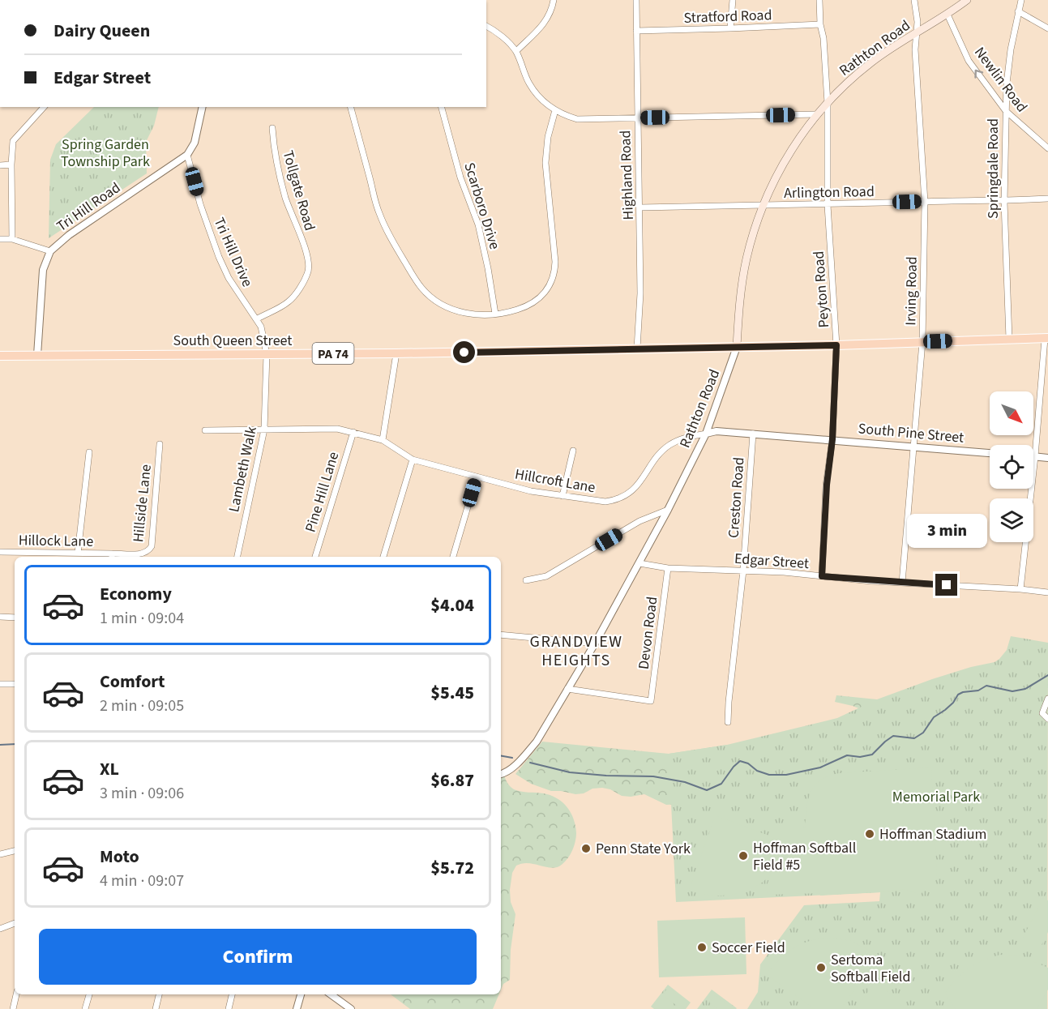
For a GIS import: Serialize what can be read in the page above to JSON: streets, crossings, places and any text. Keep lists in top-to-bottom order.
{
  "streets": {
    "main road": ["Rathton Road", "South Queen Street", "PA 74"],
    "street": [
      "Stratford Road",
      "Newlin Road",
      "Springdale Road",
      "Highland Road",
      "Tollgate Road",
      "Arlington Road",
      "Scarboro Drive",
      "Tri Hill Road",
      "Tri Hill Drive",
      "Peyton Road",
      "Irving Road",
      "South Pine Street",
      "Lambeth Walk",
      "Hillcroft Lane",
      "Pine Hill Lane",
      "Creston Road",
      "Hillside Lane",
      "Hillock Lane",
      "Edgar Street",
      "Devon Road"
    ]
  },
  "crossings": [
    ["Stratford Road", "Highland Road"],
    ["Stratford Road", "Peyton Road"],
    ["Rathton Road", "Newlin Road"],
    ["Rathton Road", "Arlington Road"],
    ["Rathton Road", "Peyton Road"],
    ["Rathton Road", "Irving Road"],
    ["Rathton Road", "South Queen Street"],
    ["Rathton Road", "South Pine Street"],
    ["Rathton Road", "Hillcroft Lane"],
    ["Rathton Road", "Edgar Street"],
    ["Rathton Road", "Devon Road"],
    ["Newlin Road", "Springdale Road"],
    ["Springdale Road", "Arlington Road"],
    ["Springdale Road", "South Queen Street"],
    ["Highland Road", "Arlington Road"],
    ["Highland Road", "South Queen Street"],
    ["Tollgate Road", "Tri Hill Drive"],
    ["Arlington Road", "Peyton Road"],
    ["Arlington Road", "Irving Road"],
    ["Tri Hill Road", "Tri Hill Drive"],
    ["Tri Hill Road", "South Queen Street"],
    ["Tri Hill Drive", "South Queen Street"],
    ["Tri Hill Drive", "Lambeth Walk"],
    ["Peyton Road", "South Queen Street"],
    ["Peyton Road", "South Pine Street"],
    ["Peyton Road", "Edgar Street"],
    ["Irving Road", "South Queen Street"],
    ["Irving Road", "South Pine Street"],
    ["Irving Road", "Edgar Street"],
    ["South Queen Street", "Lambeth Walk"],
    ["South Pine Street", "Hillcroft Lane"],
    ["South Pine Street", "Creston Road"],
    ["Lambeth Walk", "Hillcroft Lane"],
    ["Hillcroft Lane", "Pine Hill Lane"],
    ["Creston Road", "Edgar Street"],
    ["Hillside Lane", "Hillock Lane"],
    ["Edgar Street", "Devon Road"]
  ],
  "one_way": ["Newlin Road"],
  "districts": ["GRANDVIEW HEIGHTS"],
  "parks": ["Spring Garden Township Park", "Memorial Park"],
  "places": [
    "Hoffman Stadium",
    "Penn State York",
    "Hoffman Softball Field #5",
    "Soccer Field",
    "Sertoma Softball Field"
  ],
  "north": "bottom right",
  "page": {
    "banner": ["Dairy Queen", "Edgar Street"],
    "bubble": "3 min",
    "list": [
      {
        "name": "Economy",
        "note": "1 min · 09:04",
        "value": "$4.04"
      },
      {
        "name": "Comfort",
        "note": "2 min · 09:05",
        "value": "$5.45"
      },
      {
        "name": "XL",
        "note": "3 min · 09:06",
        "value": "$6.87"
      },
      {
        "name": "Moto",
        "note": "4 min · 09:07",
        "value": "$5.72"
      }
    ],
    "buttons": "Confirm"
  }
}
